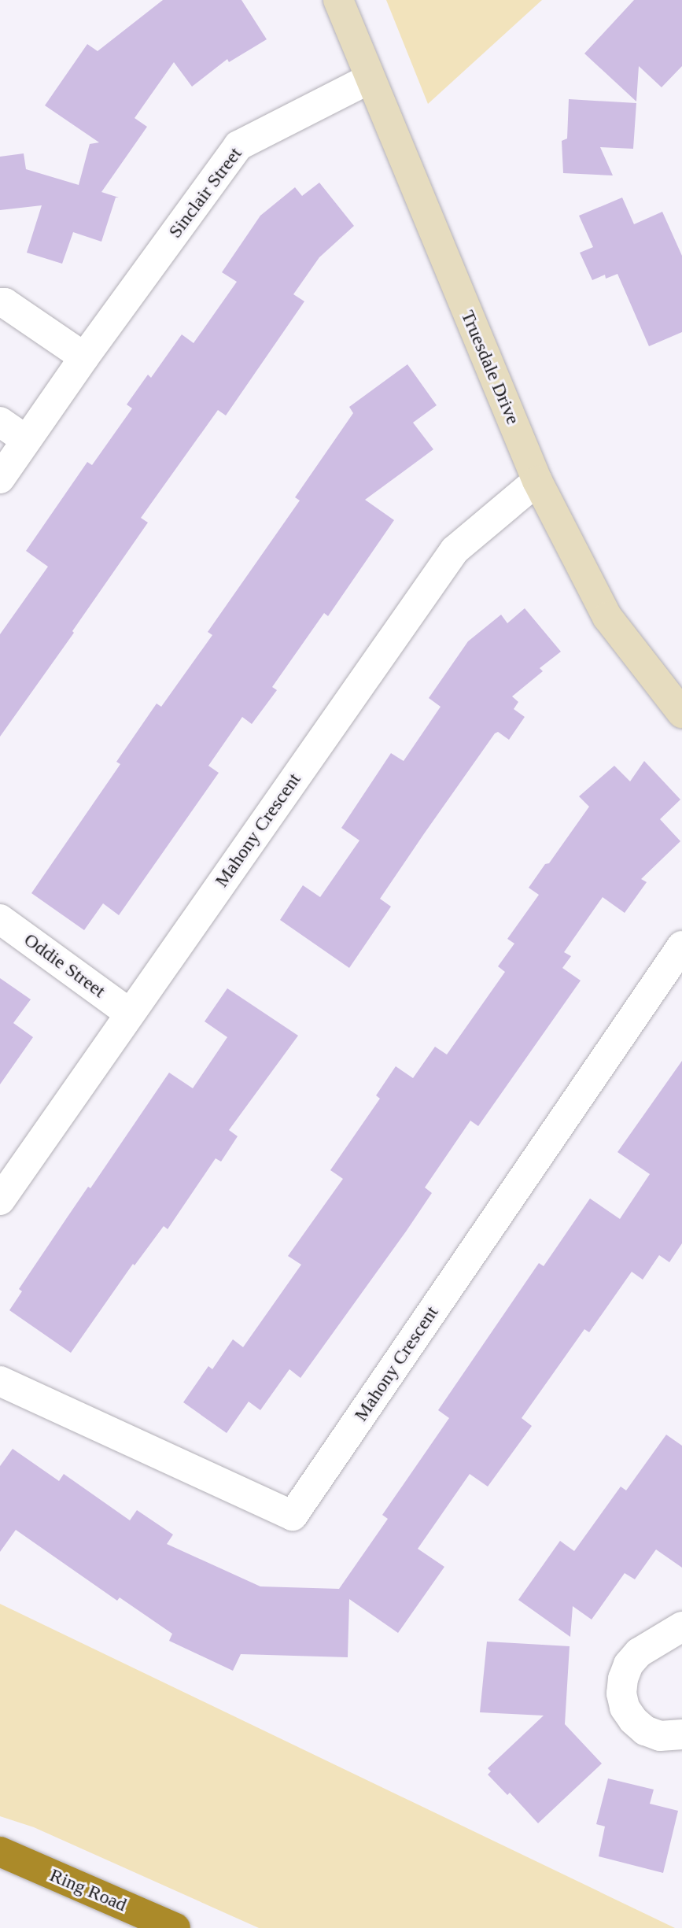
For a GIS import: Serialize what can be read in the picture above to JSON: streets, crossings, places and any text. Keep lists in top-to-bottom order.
{
  "streets": {
    "highway": ["Ring Road"],
    "street": [
      "Sinclair Street",
      "Truesdale Drive",
      "Mahony Crescent",
      "Oddie Street"
    ]
  },
  "crossings": [
    ["Sinclair Street", "Truesdale Drive"],
    ["Truesdale Drive", "Mahony Crescent"],
    ["Mahony Crescent", "Oddie Street"]
  ]
}
